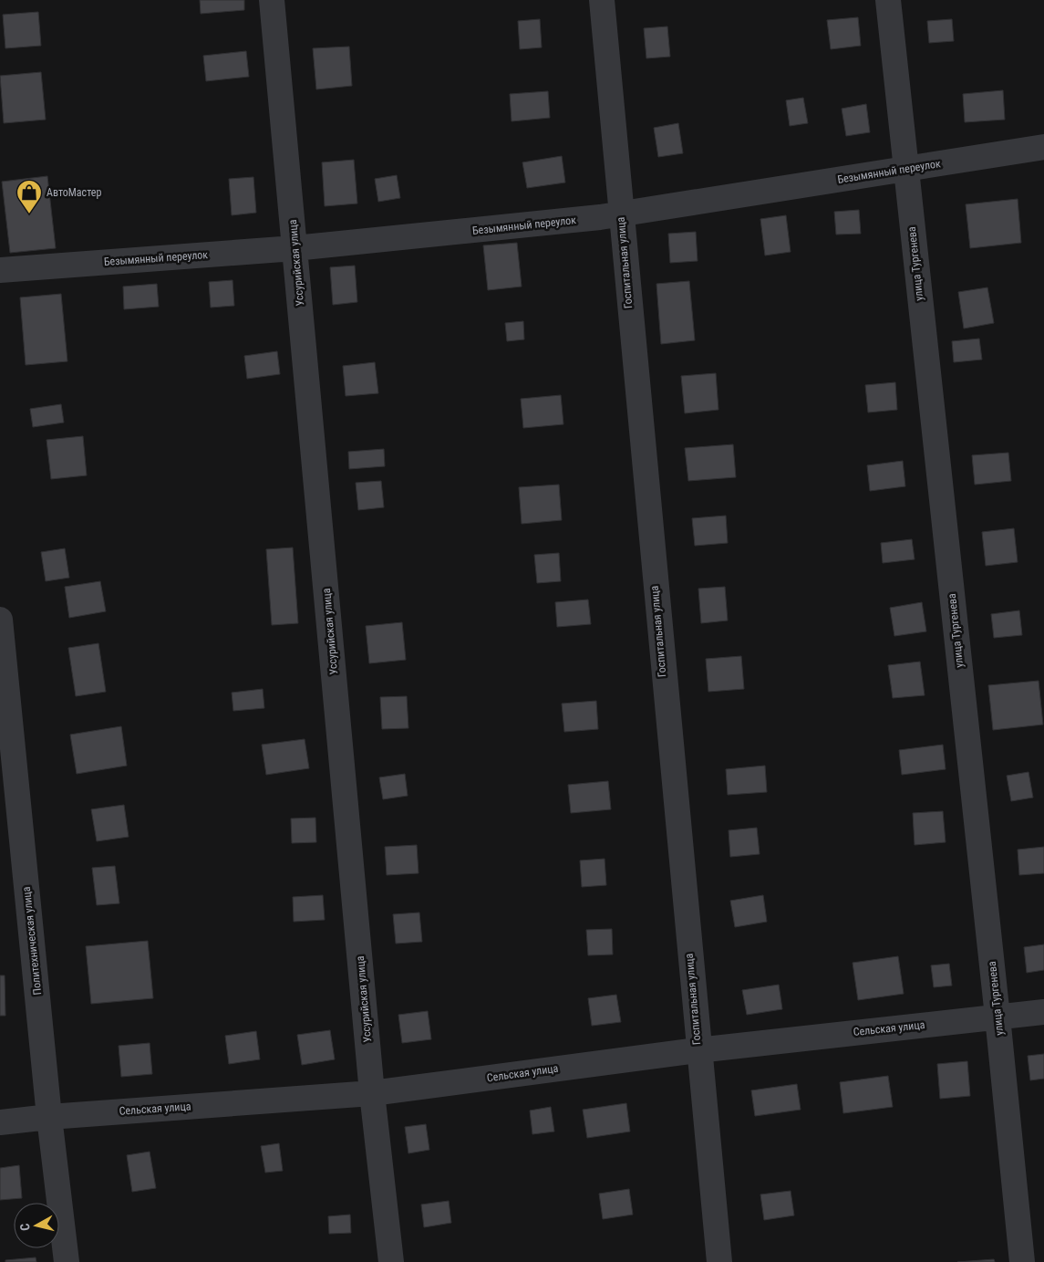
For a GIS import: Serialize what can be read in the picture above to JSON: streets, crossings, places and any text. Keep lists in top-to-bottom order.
{
  "streets": {
    "street": [
      "Безымянный переулок",
      "Уссурийская улица",
      "Госпитальная улица",
      "улица Тургенева",
      "Политехническая улица",
      "Сельская улица"
    ]
  },
  "crossings": [
    ["Безымянный переулок", "Уссурийская улица"],
    ["Безымянный переулок", "Госпитальная улица"],
    ["Безымянный переулок", "улица Тургенева"],
    ["Уссурийская улица", "Сельская улица"],
    ["Госпитальная улица", "Сельская улица"],
    ["улица Тургенева", "Сельская улица"],
    ["Политехническая улица", "Сельская улица"]
  ],
  "places": {
    "shop": ["АвтоМастер"]
  },
  "north": "left"
}
